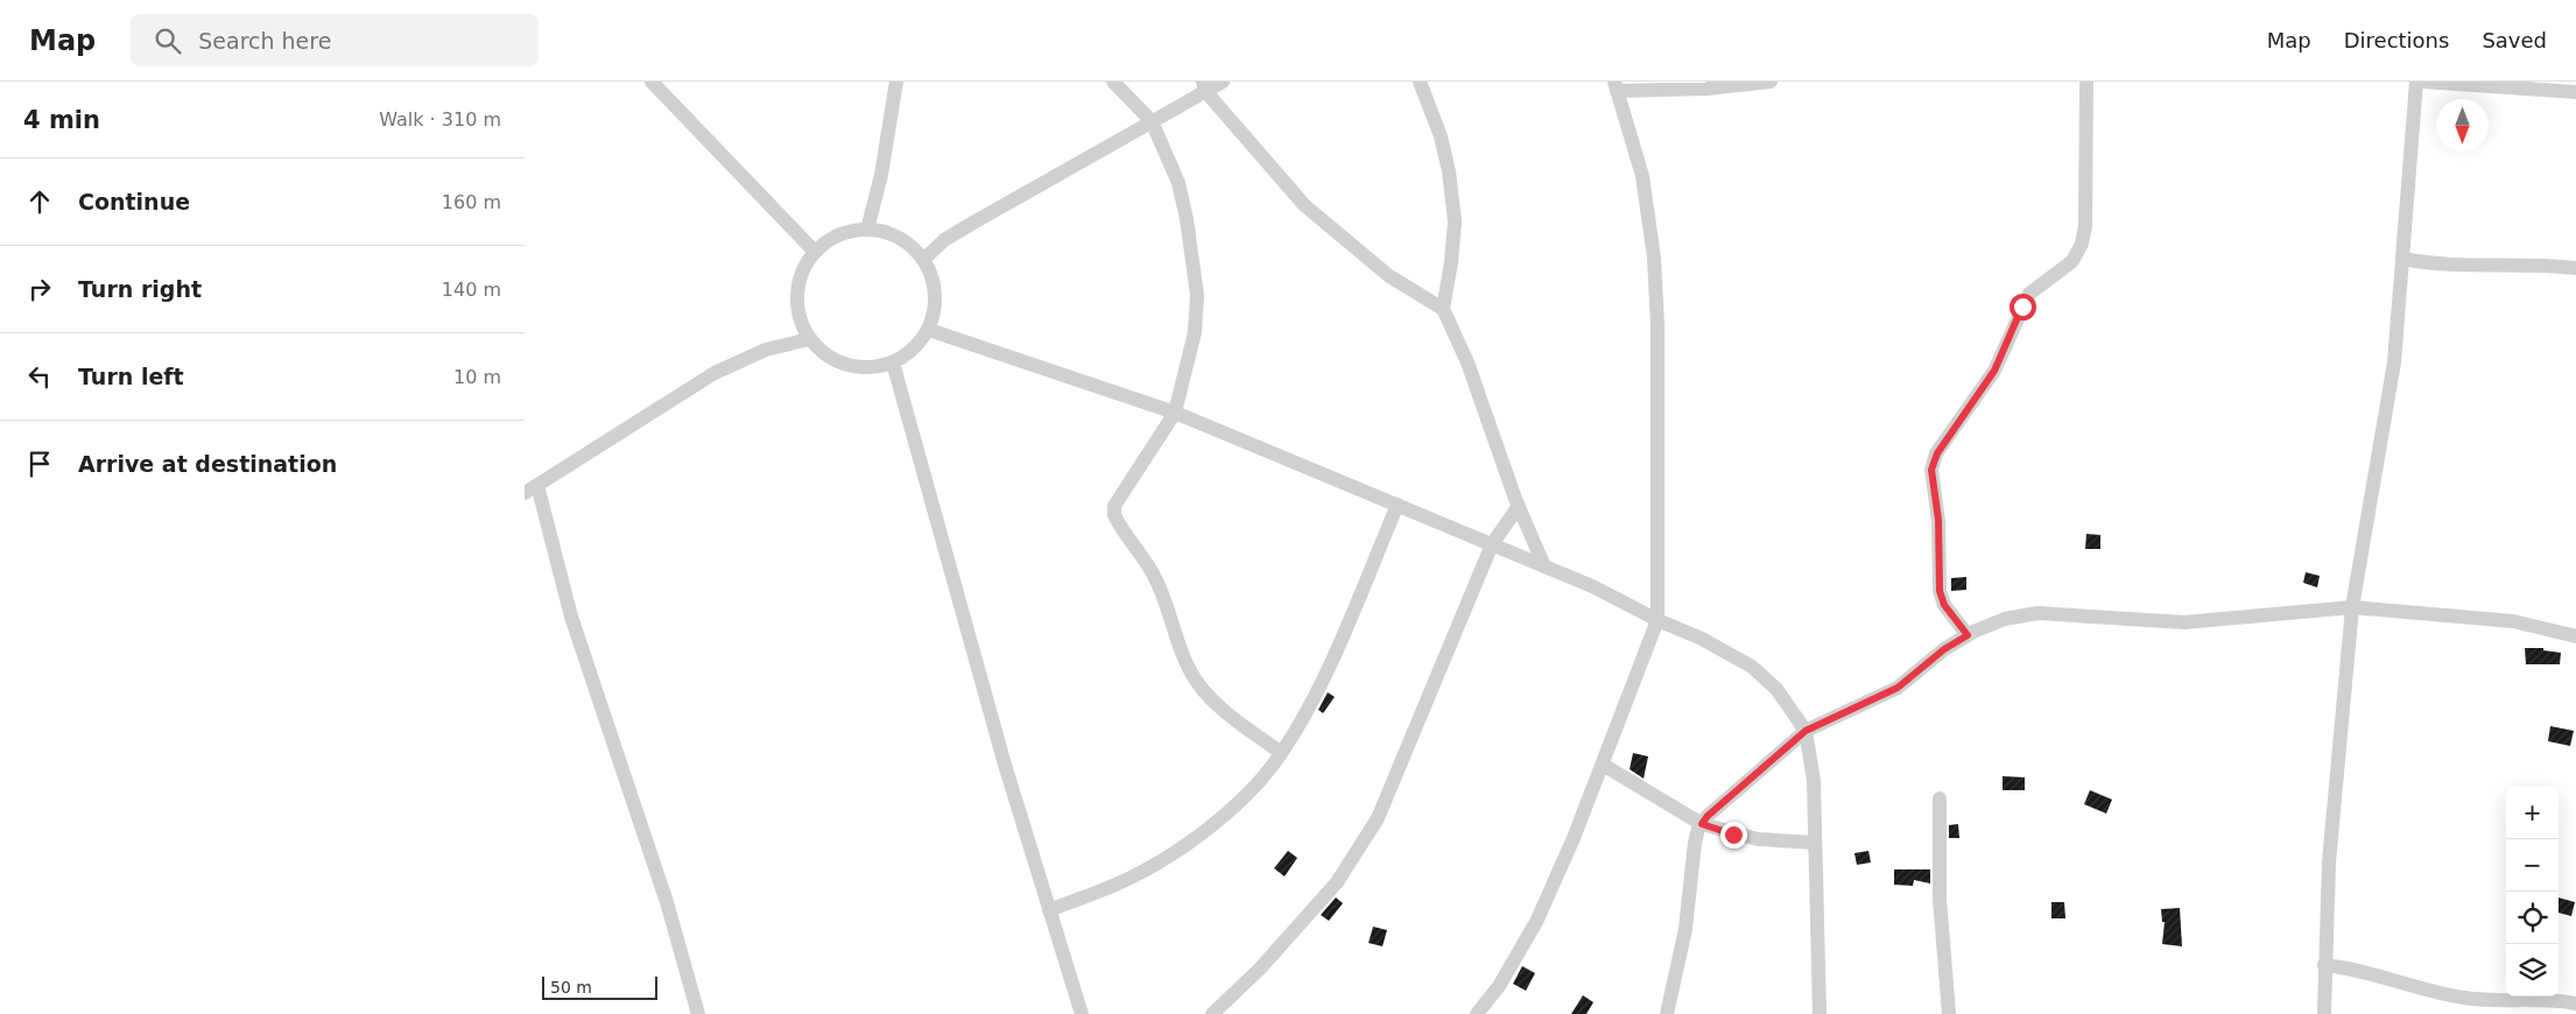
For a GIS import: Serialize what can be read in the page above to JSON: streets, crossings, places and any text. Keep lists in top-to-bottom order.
{
  "scale_bar": "50 m",
  "north": "bottom",
  "page": {
    "header": "Map",
    "search": "Search here",
    "nav": ["Map", "Directions", "Saved"],
    "heading": ["4 min", "Walk · 310 m"],
    "list": [
      ["Continue", "160 m"],
      ["Turn right", "140 m"],
      ["Turn left", "10 m"],
      "Arrive at destination"
    ],
    "map_buttons": ["+", "−"],
    "scale": "50 m"
  }
}
